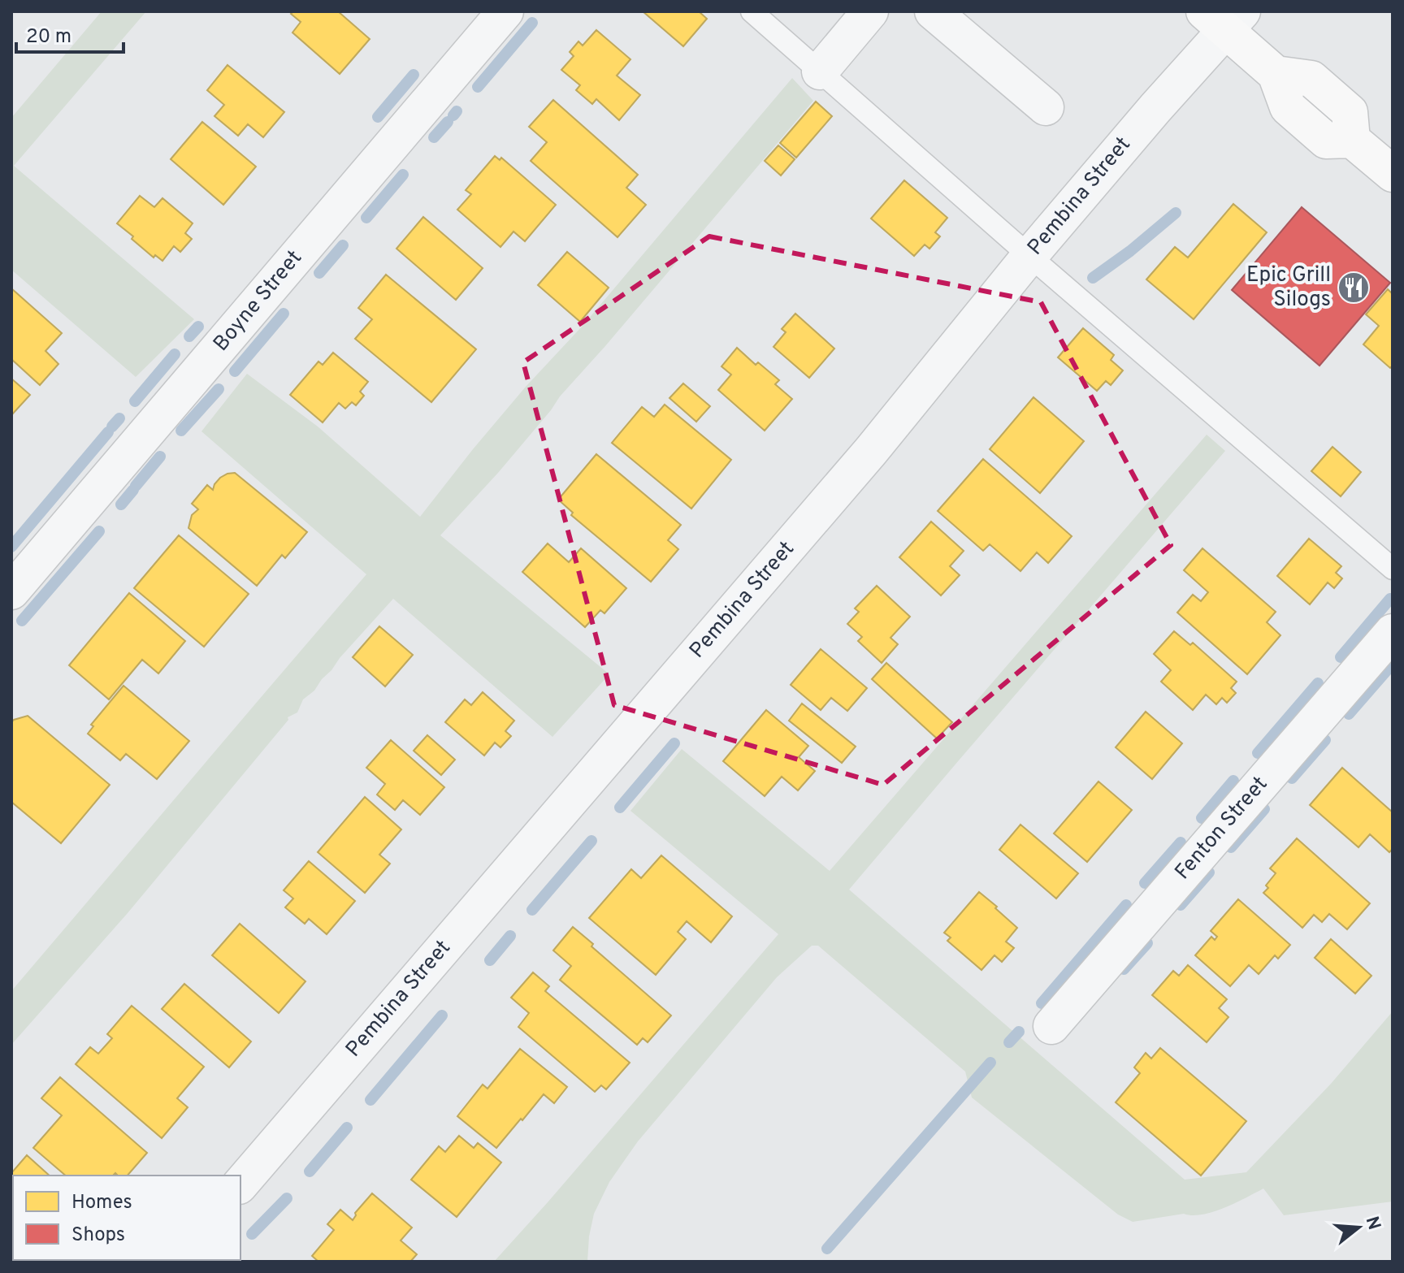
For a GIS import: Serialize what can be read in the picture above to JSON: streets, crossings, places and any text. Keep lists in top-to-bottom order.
{
  "streets": {
    "street": ["Pembina Street", "Boyne Street", "Fenton Street"]
  },
  "places": {
    "restaurant": ["Epic Grill Silogs"]
  },
  "legend": ["Homes", "Shops"],
  "scale_bar": "20 m",
  "north": "right"
}
